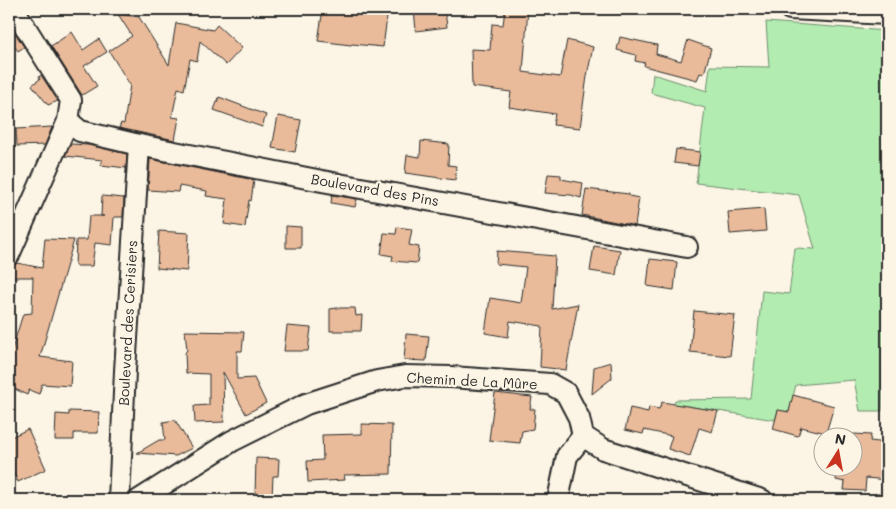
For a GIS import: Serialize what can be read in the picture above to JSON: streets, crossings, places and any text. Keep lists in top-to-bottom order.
{
  "streets": {
    "street": ["Boulevard des Pins", "Boulevard des Cerisiers", "Chemin de La Mûre"]
  },
  "crossings": [
    ["Boulevard des Pins", "Boulevard des Cerisiers"]
  ],
  "north": "top"
}
